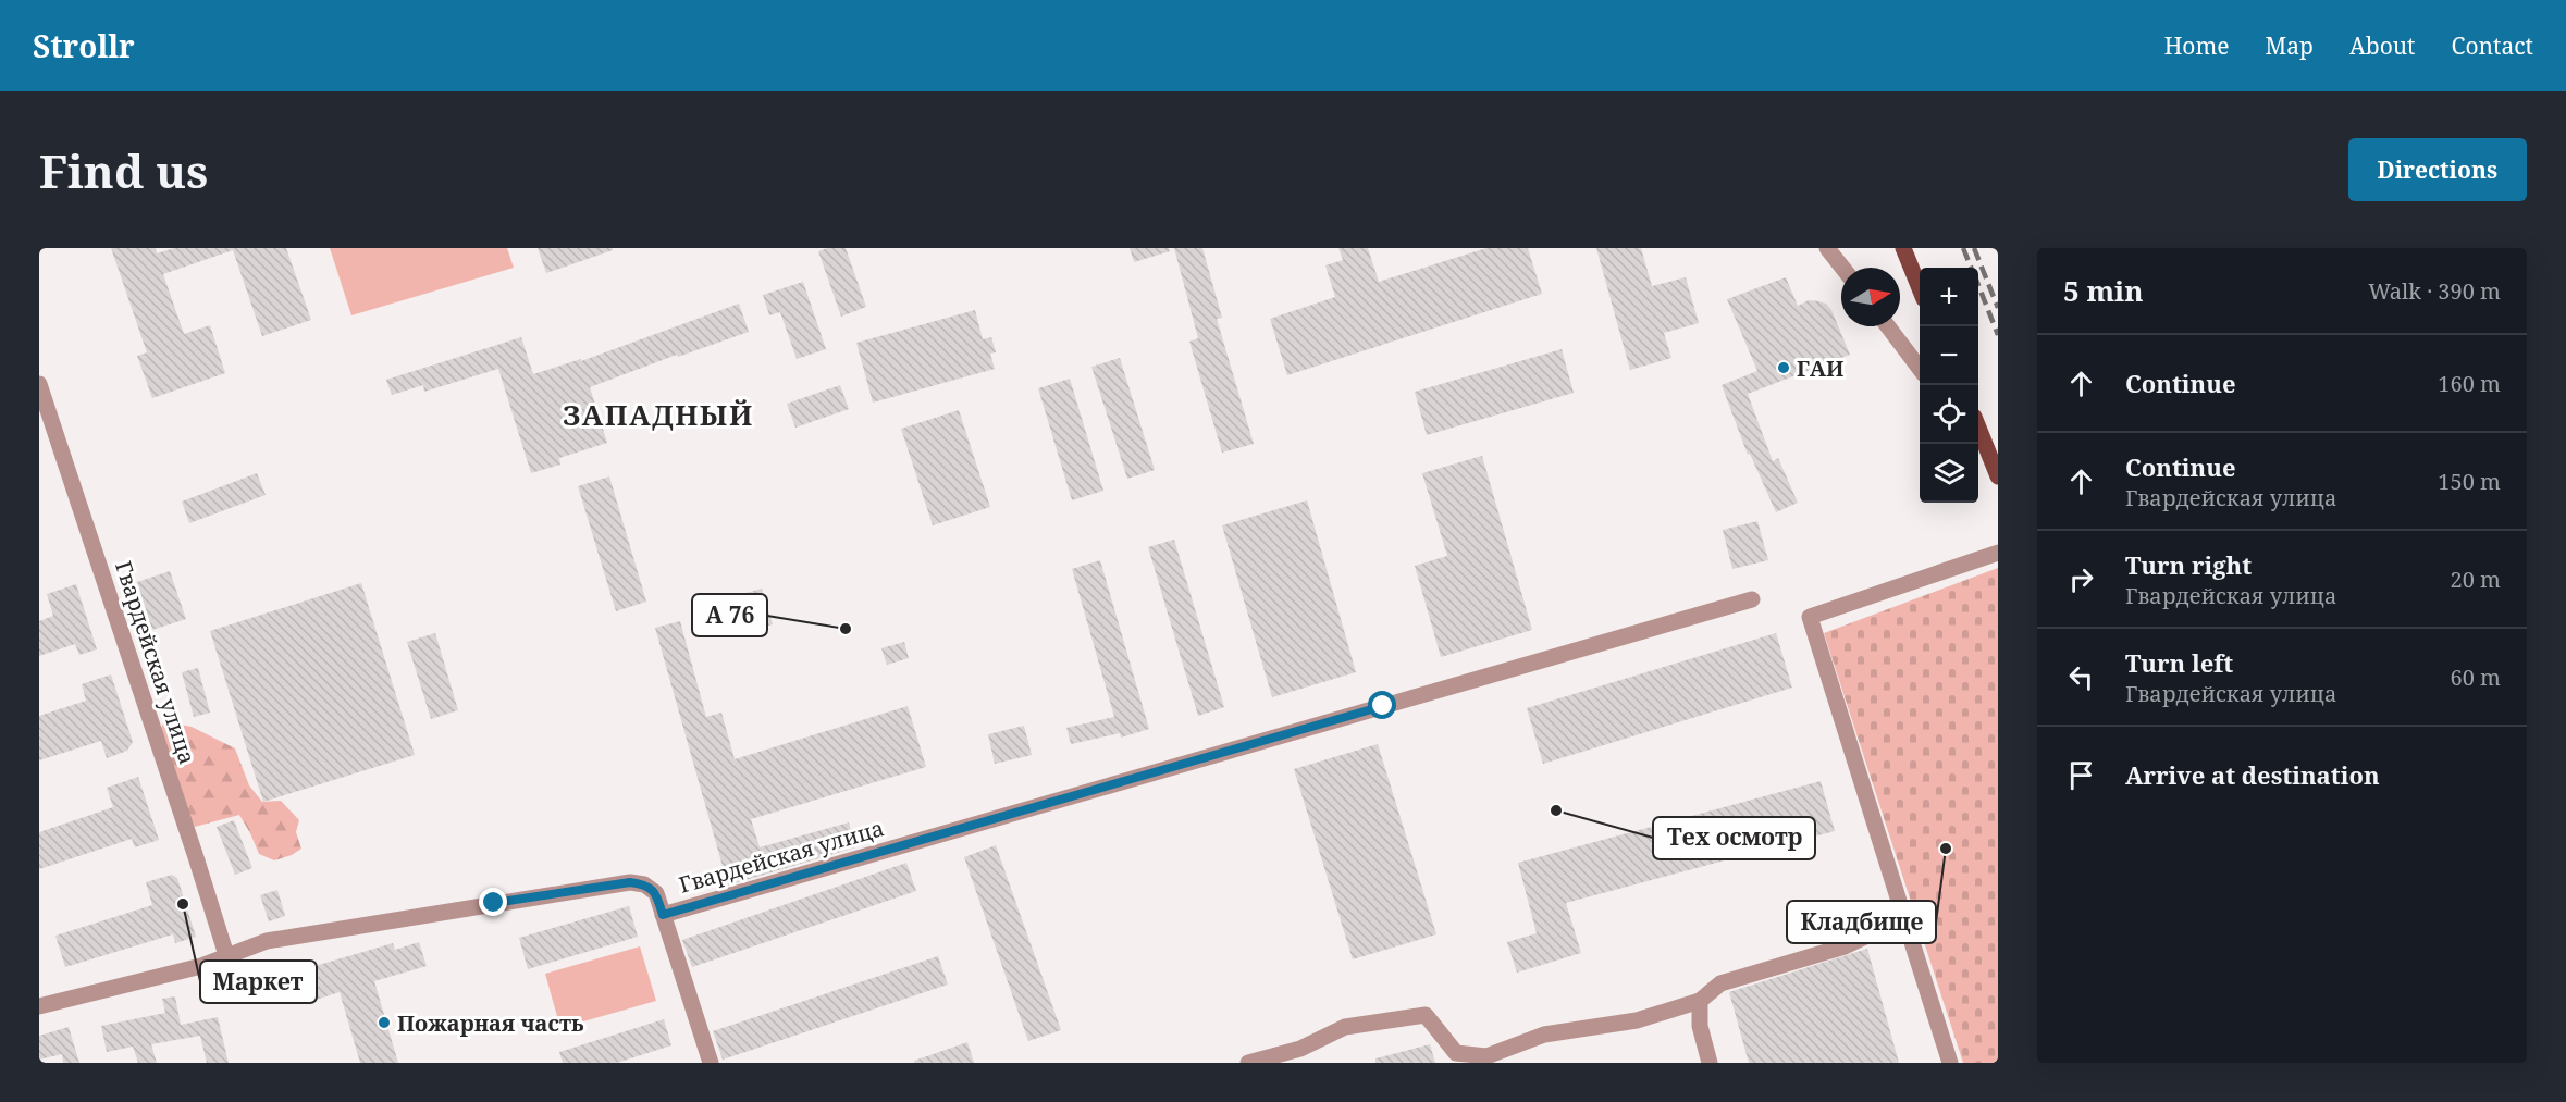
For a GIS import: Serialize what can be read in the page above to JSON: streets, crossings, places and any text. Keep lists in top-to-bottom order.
{
  "streets": {
    "street": ["Гвардейская улица"]
  },
  "districts": ["ЗАПАДНЫЙ"],
  "places": [
    "ГАИ",
    "А 76",
    "Тех осмотр",
    "Кладбище",
    "Маркет",
    "Пожарная часть"
  ],
  "north": "right",
  "page": {
    "header": "Strollr",
    "nav": [
      "Home",
      "Map",
      "About",
      "Contact"
    ],
    "buttons": "Directions",
    "title": "Find us",
    "heading": ["5 min", "Walk · 390 m"],
    "map_buttons": ["+", "−"],
    "list": [
      ["Continue", "160 m"],
      ["Continue", "Гвардейская улица", "150 m"],
      ["Turn right", "Гвардейская улица", "20 m"],
      ["Turn left", "Гвардейская улица", "60 m"],
      "Arrive at destination"
    ]
  }
}
